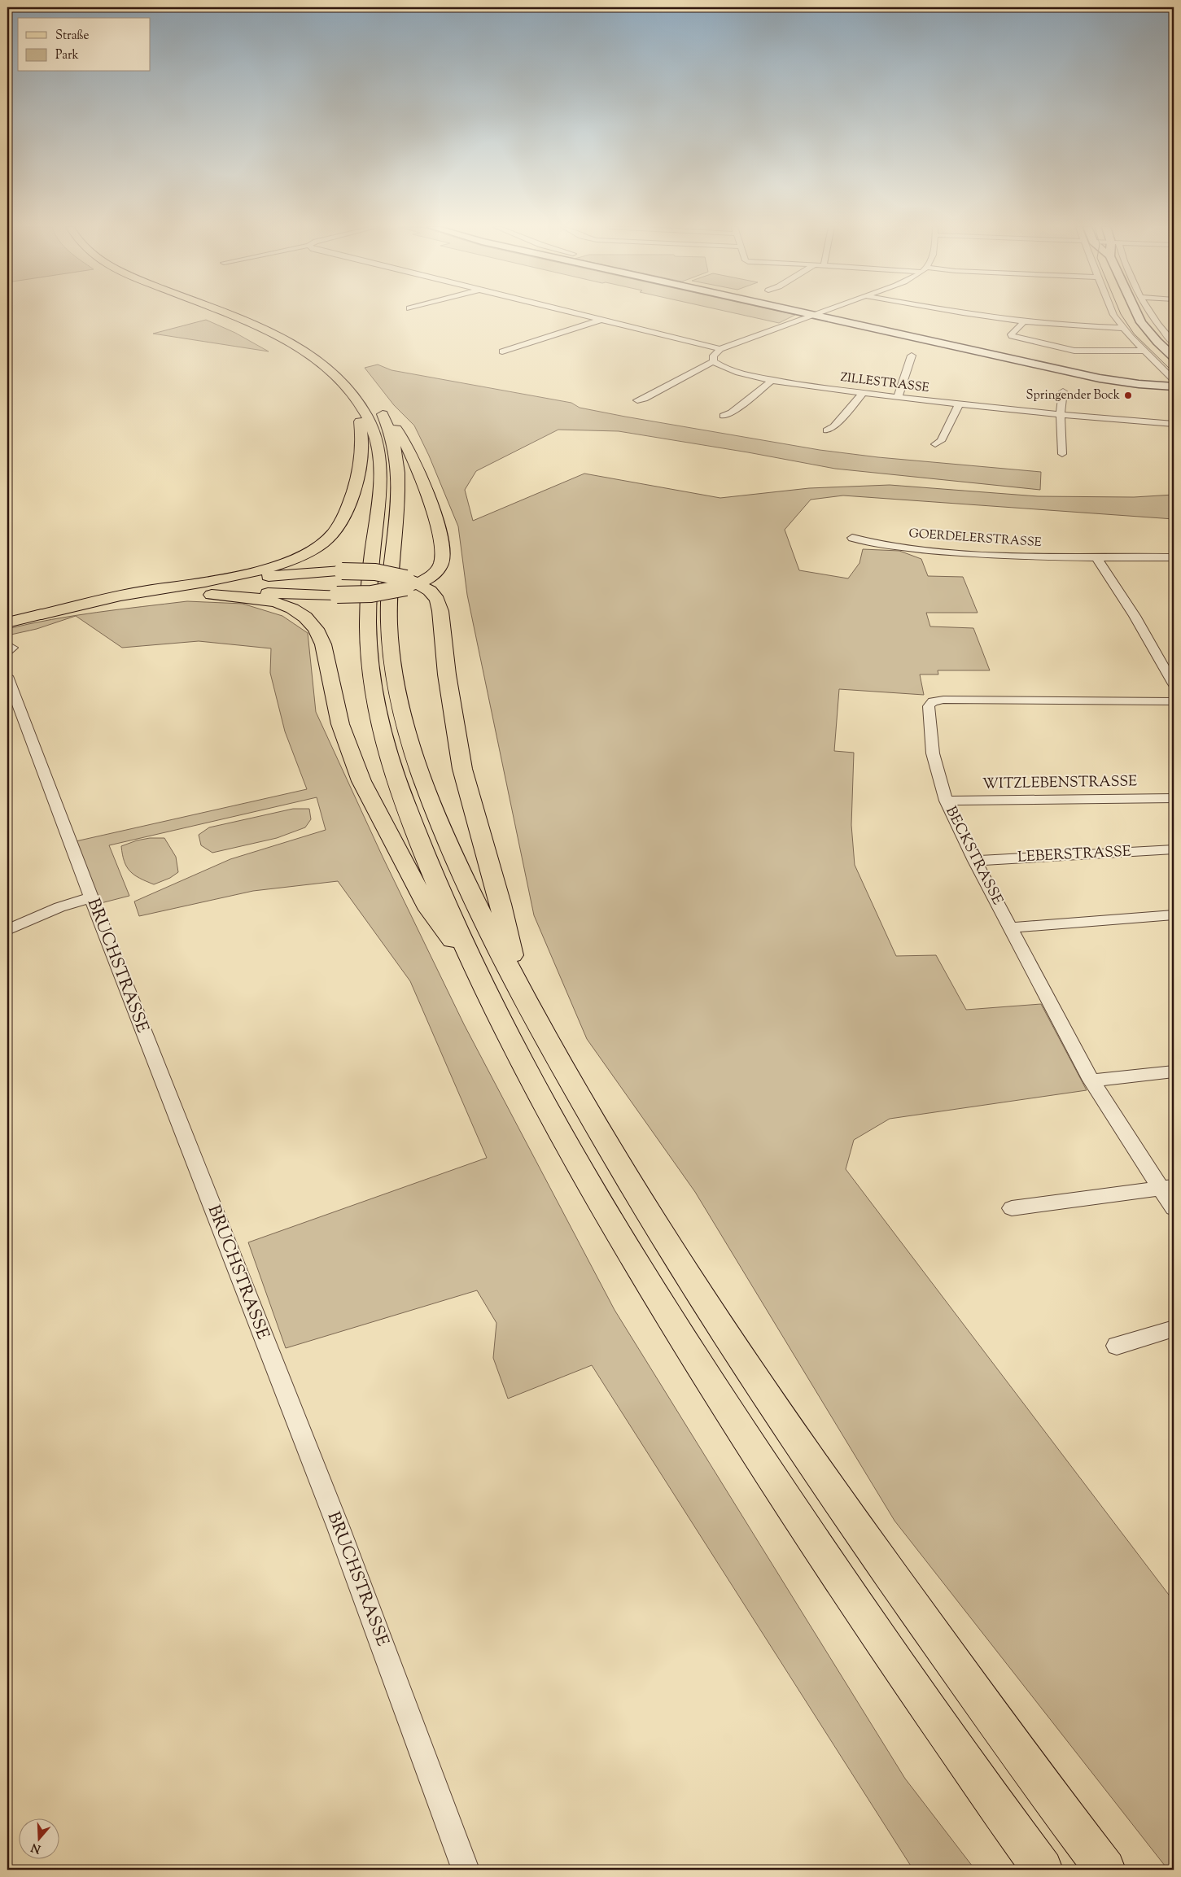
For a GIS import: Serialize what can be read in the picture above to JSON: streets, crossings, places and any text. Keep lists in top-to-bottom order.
{
  "streets": {
    "street": [
      "ZILLESTRASSE",
      "GOERDELERSTRASSE",
      "WITZLEBENSTRASSE",
      "LEBERSTRASSE",
      "BECKSTRASSE",
      "BRUCHSTRASSE"
    ]
  },
  "crossings": [
    ["WITZLEBENSTRASSE", "BECKSTRASSE"],
    ["LEBERSTRASSE", "BECKSTRASSE"]
  ],
  "places": ["Springender Bock"],
  "legend": ["Straße", "Park"],
  "north": "bottom"
}
